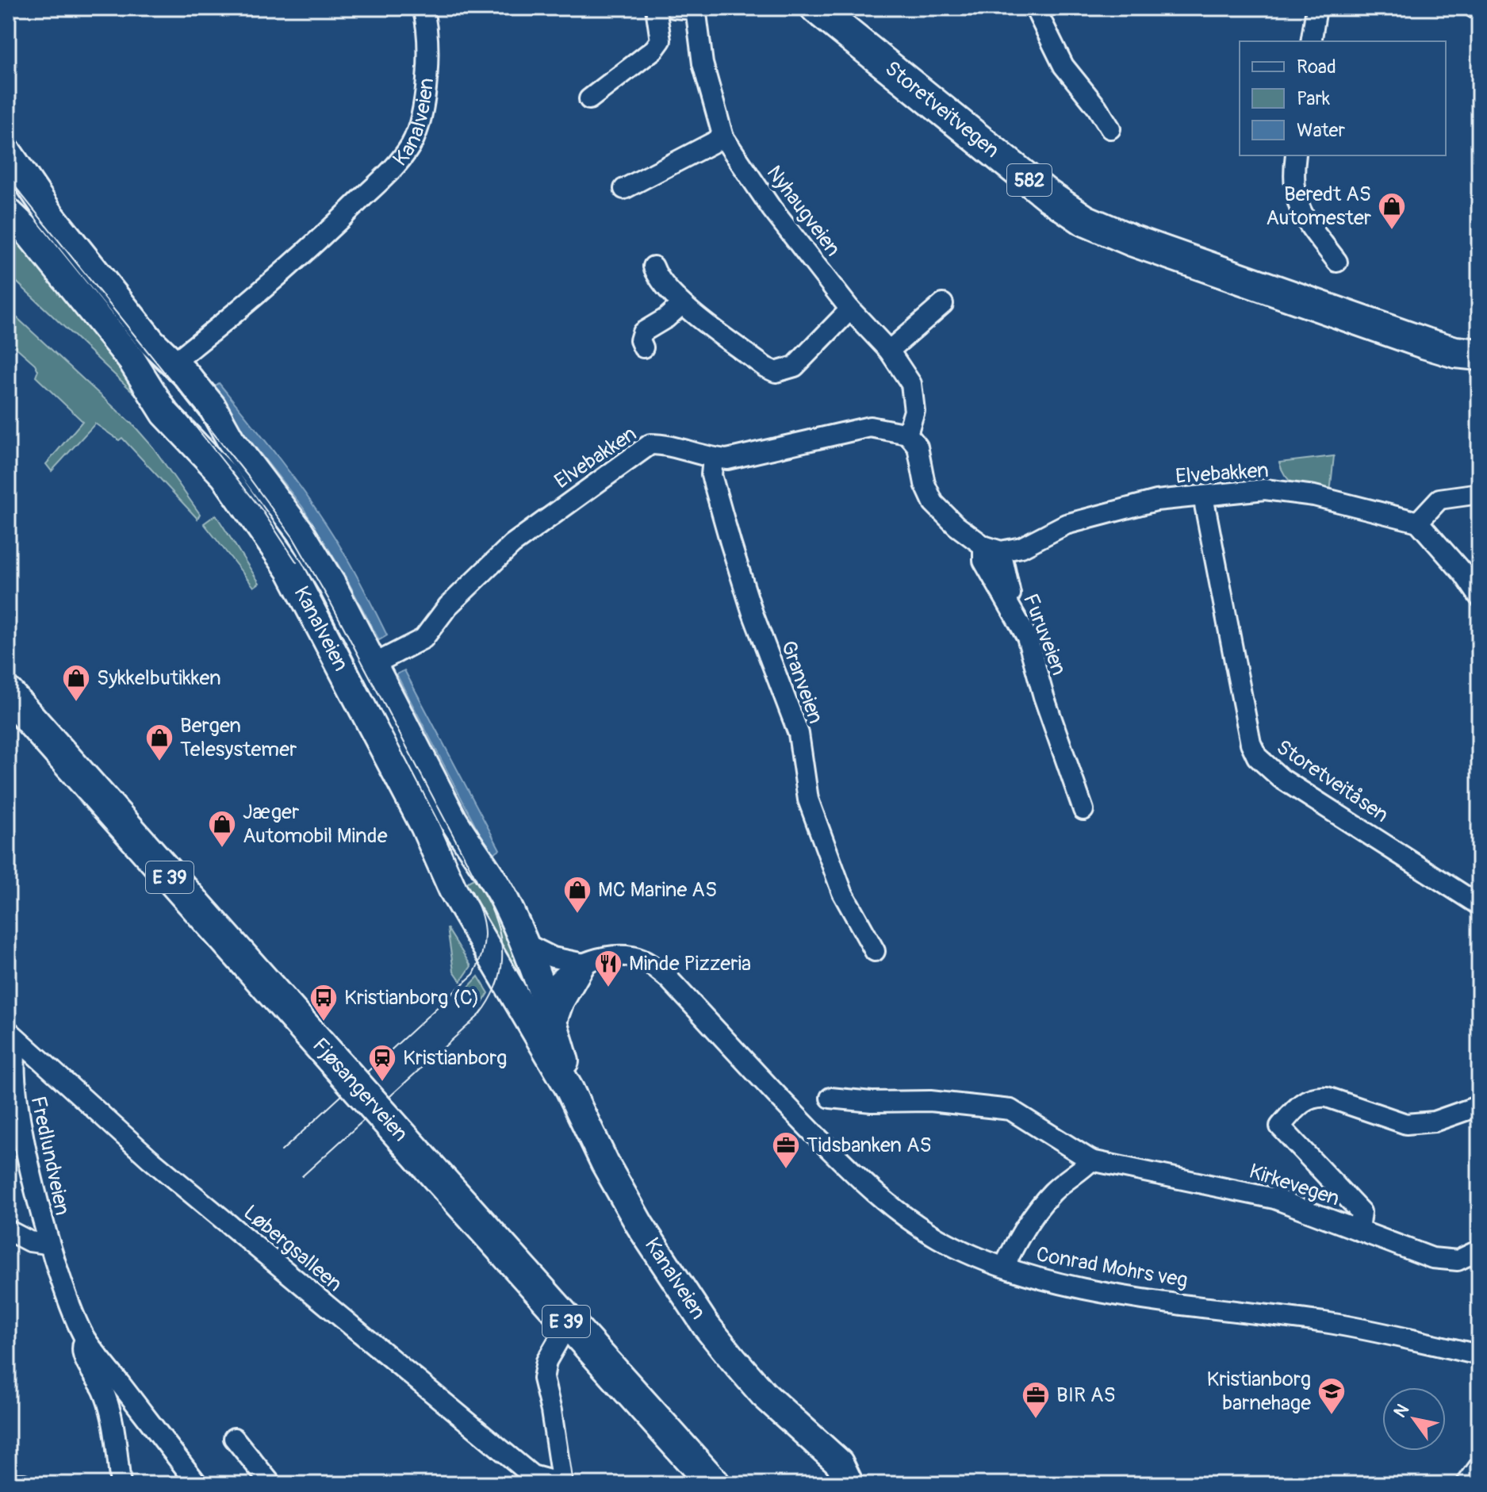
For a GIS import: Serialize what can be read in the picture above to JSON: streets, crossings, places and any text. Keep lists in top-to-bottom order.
{
  "streets": {
    "highway": ["E 39", "Fjøsangerveien"],
    "main road": ["Storetveitvegen", "Kanalveien", "582"],
    "street": [
      "Nyhaugveien",
      "Elvebakken",
      "Furuveien",
      "Granveien",
      "Storetveitåsen",
      "Fredlundveien",
      "Kirkevegen",
      "Løbergsalleen",
      "Conrad Mohrs veg"
    ]
  },
  "crossings": [
    ["Kanalveien", "Elvebakken"],
    ["Kanalveien", "Conrad Mohrs veg"],
    ["Nyhaugveien", "Elvebakken"],
    ["Elvebakken", "Furuveien"],
    ["Elvebakken", "Granveien"],
    ["Elvebakken", "Storetveitåsen"],
    ["Fredlundveien", "Løbergsalleen"]
  ],
  "places": {
    "shop": [
      "Beredt AS Automester",
      "Sykkelbutikken",
      "Bergen Telesystemer",
      "Jæger Automobil Minde",
      "MC Marine AS"
    ],
    "restaurant": ["Minde Pizzeria"],
    "bus stop": ["Kristianborg (C)"],
    "station": ["Kristianborg"],
    "office": ["Tidsbanken AS", "BIR AS"],
    "school or university": ["Kristianborg barnehage"]
  },
  "legend": ["Road", "Park", "Water"],
  "north": "top left"
}
